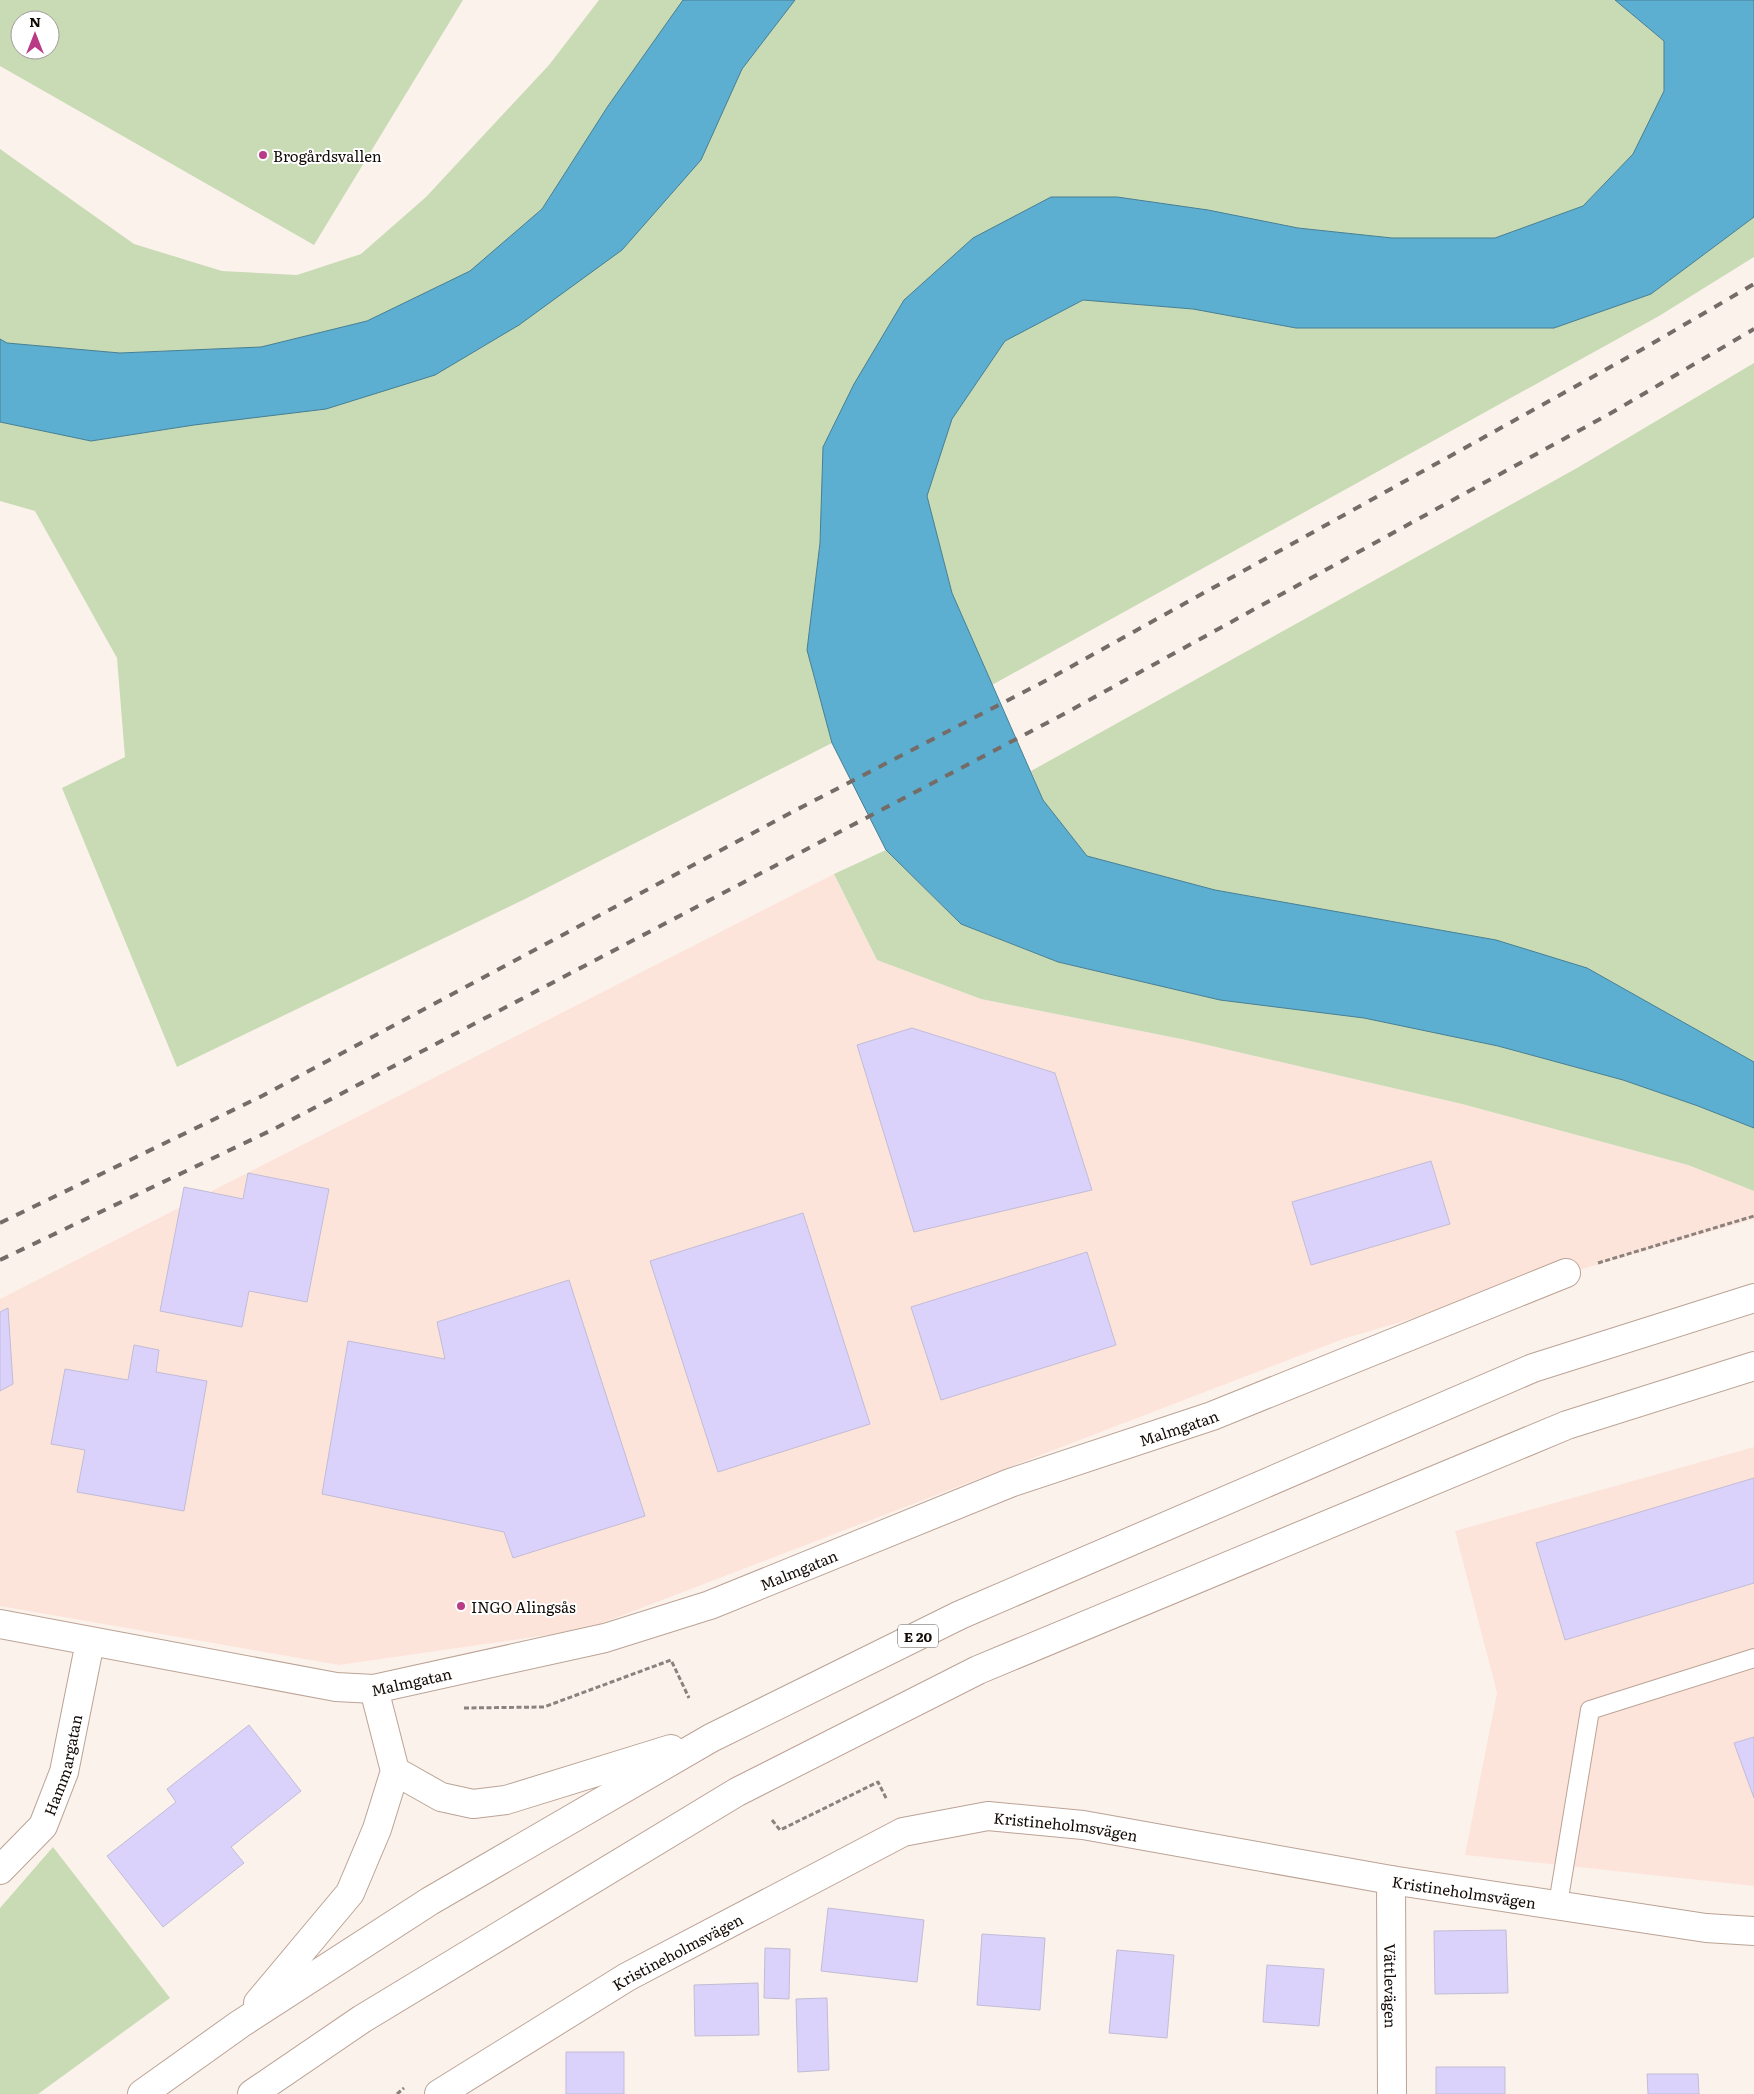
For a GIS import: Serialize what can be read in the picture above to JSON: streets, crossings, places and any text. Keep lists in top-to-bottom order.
{
  "streets": {
    "main road": [
      "Malmgatan",
      "E 20",
      "Hammargatan",
      "Kristineholmsvägen",
      "Vättlevägen"
    ]
  },
  "crossings": [
    ["Malmgatan", "Hammargatan"],
    ["Kristineholmsvägen", "Vättlevägen"]
  ],
  "places": ["Brogårdsvallen", "INGO Alingsås"],
  "north": "top"
}
